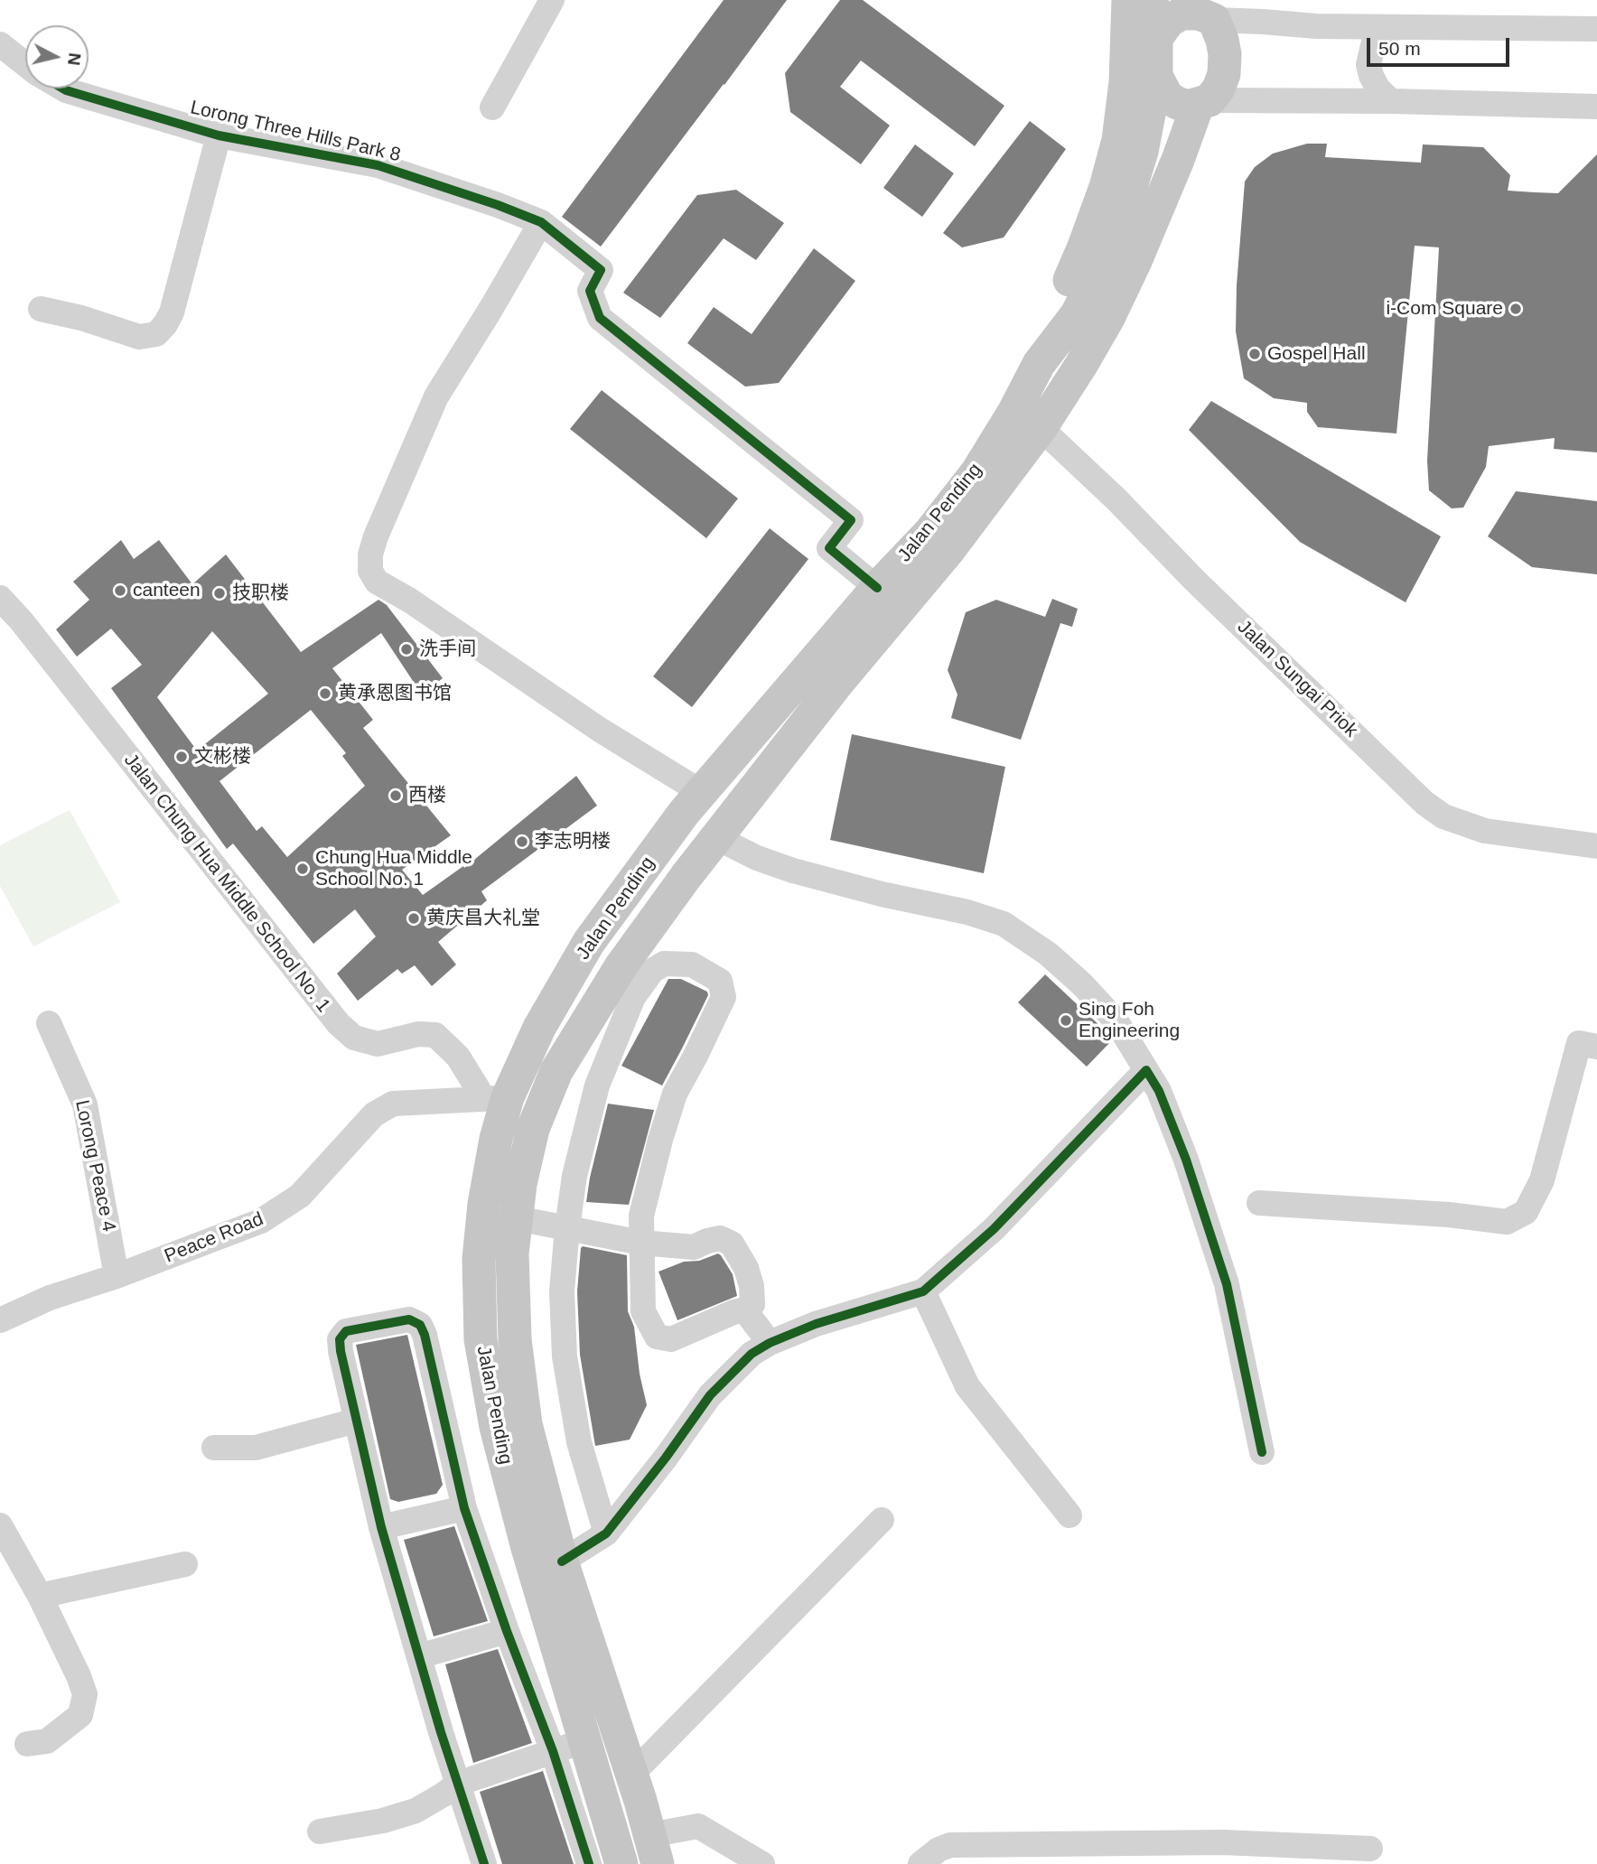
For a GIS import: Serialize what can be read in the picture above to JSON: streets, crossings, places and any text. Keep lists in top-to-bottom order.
{
  "streets": {
    "main road": ["Jalan Pending"],
    "street": [
      "Lorong Three Hills Park 8",
      "Jalan Sungai Priok",
      "Jalan Chung Hua Middle School No. 1",
      "Lorong Peace 4",
      "Peace Road"
    ]
  },
  "crossings": [
    ["Lorong Three Hills Park 8", "Jalan Pending"],
    ["Jalan Pending", "Jalan Sungai Priok"],
    ["Jalan Pending", "Jalan Chung Hua Middle School No. 1"],
    ["Jalan Pending", "Peace Road"],
    ["Jalan Chung Hua Middle School No. 1", "Peace Road"],
    ["Lorong Peace 4", "Peace Road"]
  ],
  "places": [
    "i-Com Square",
    "Gospel Hall",
    "canteen",
    "技职楼",
    "洗手间",
    "黄承恩图书馆",
    "文彬楼",
    "西楼",
    "李志明楼",
    "Chung Hua Middle School No. 1",
    "黄庆昌大礼堂",
    "Sing Foh Engineering"
  ],
  "scale_bar": "50 m",
  "north": "right"
}
